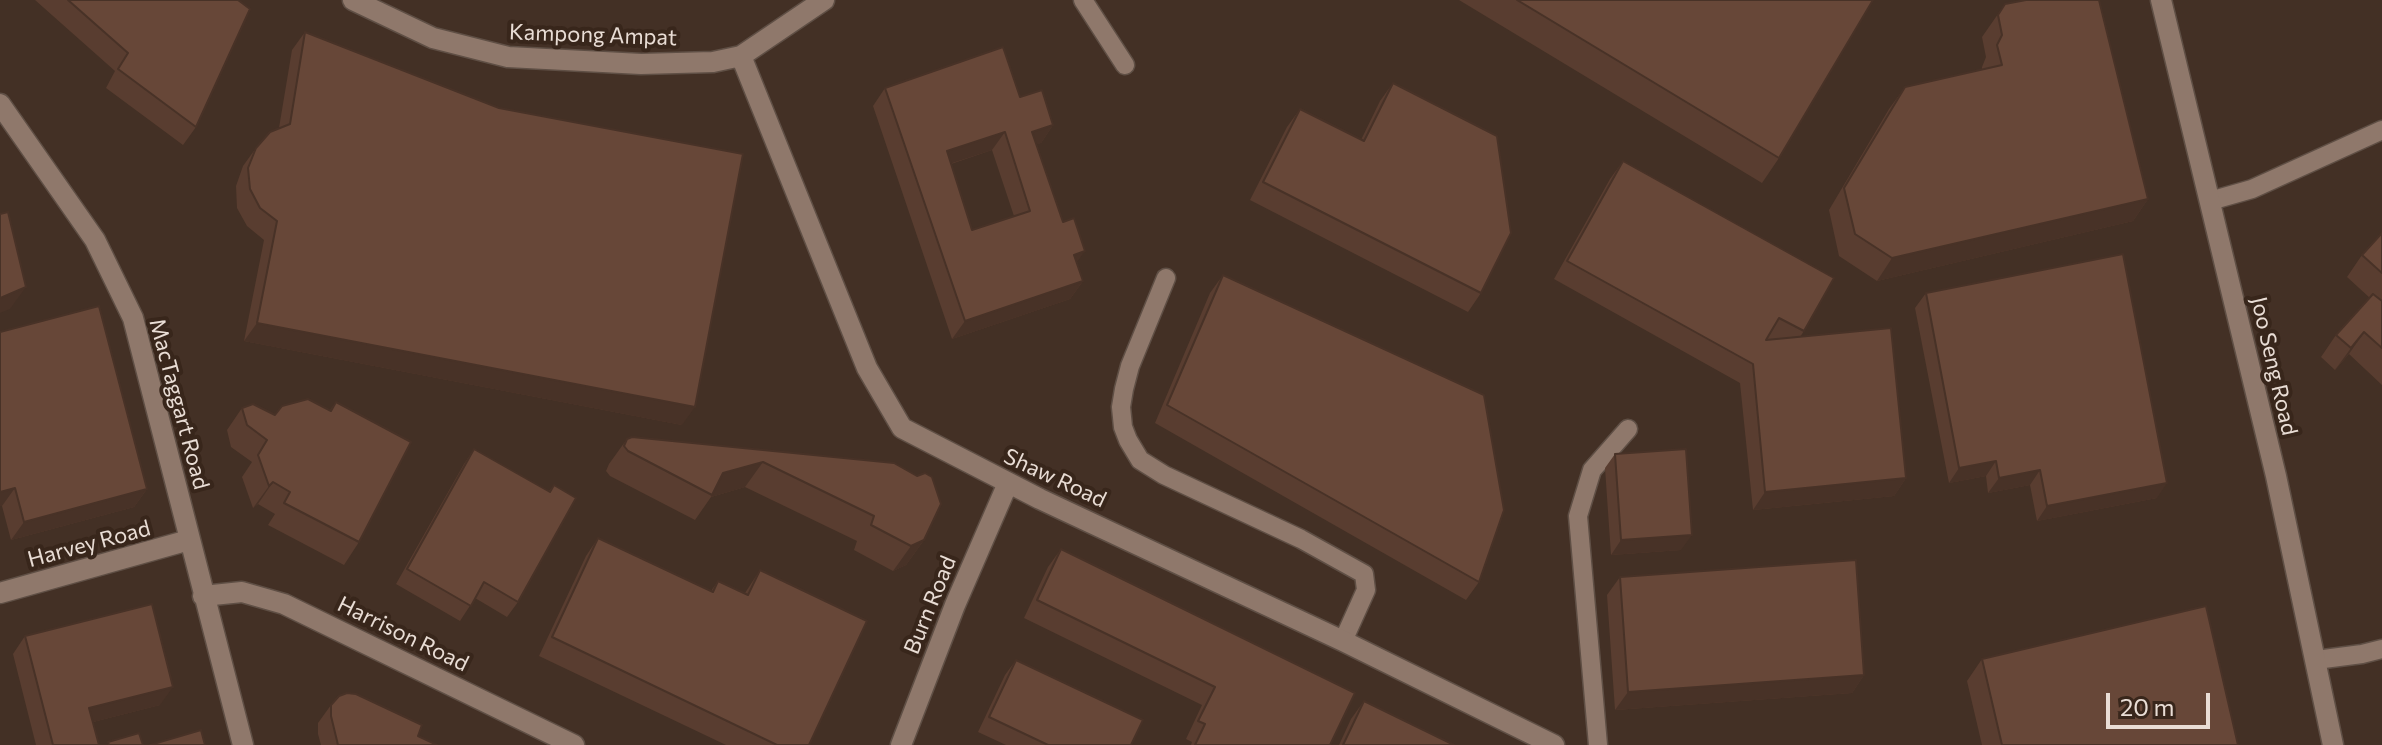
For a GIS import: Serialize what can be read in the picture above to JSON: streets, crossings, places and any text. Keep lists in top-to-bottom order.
{
  "streets": {
    "street": [
      "Kampong Ampat",
      "Joo Seng Road",
      "MacTaggart Road",
      "Shaw Road",
      "Harvey Road",
      "Burn Road",
      "Harrison Road"
    ]
  },
  "crossings": [
    ["Kampong Ampat", "Shaw Road"],
    ["MacTaggart Road", "Harvey Road"],
    ["MacTaggart Road", "Harrison Road"],
    ["Shaw Road", "Burn Road"]
  ],
  "scale_bar": "20 m"
}
